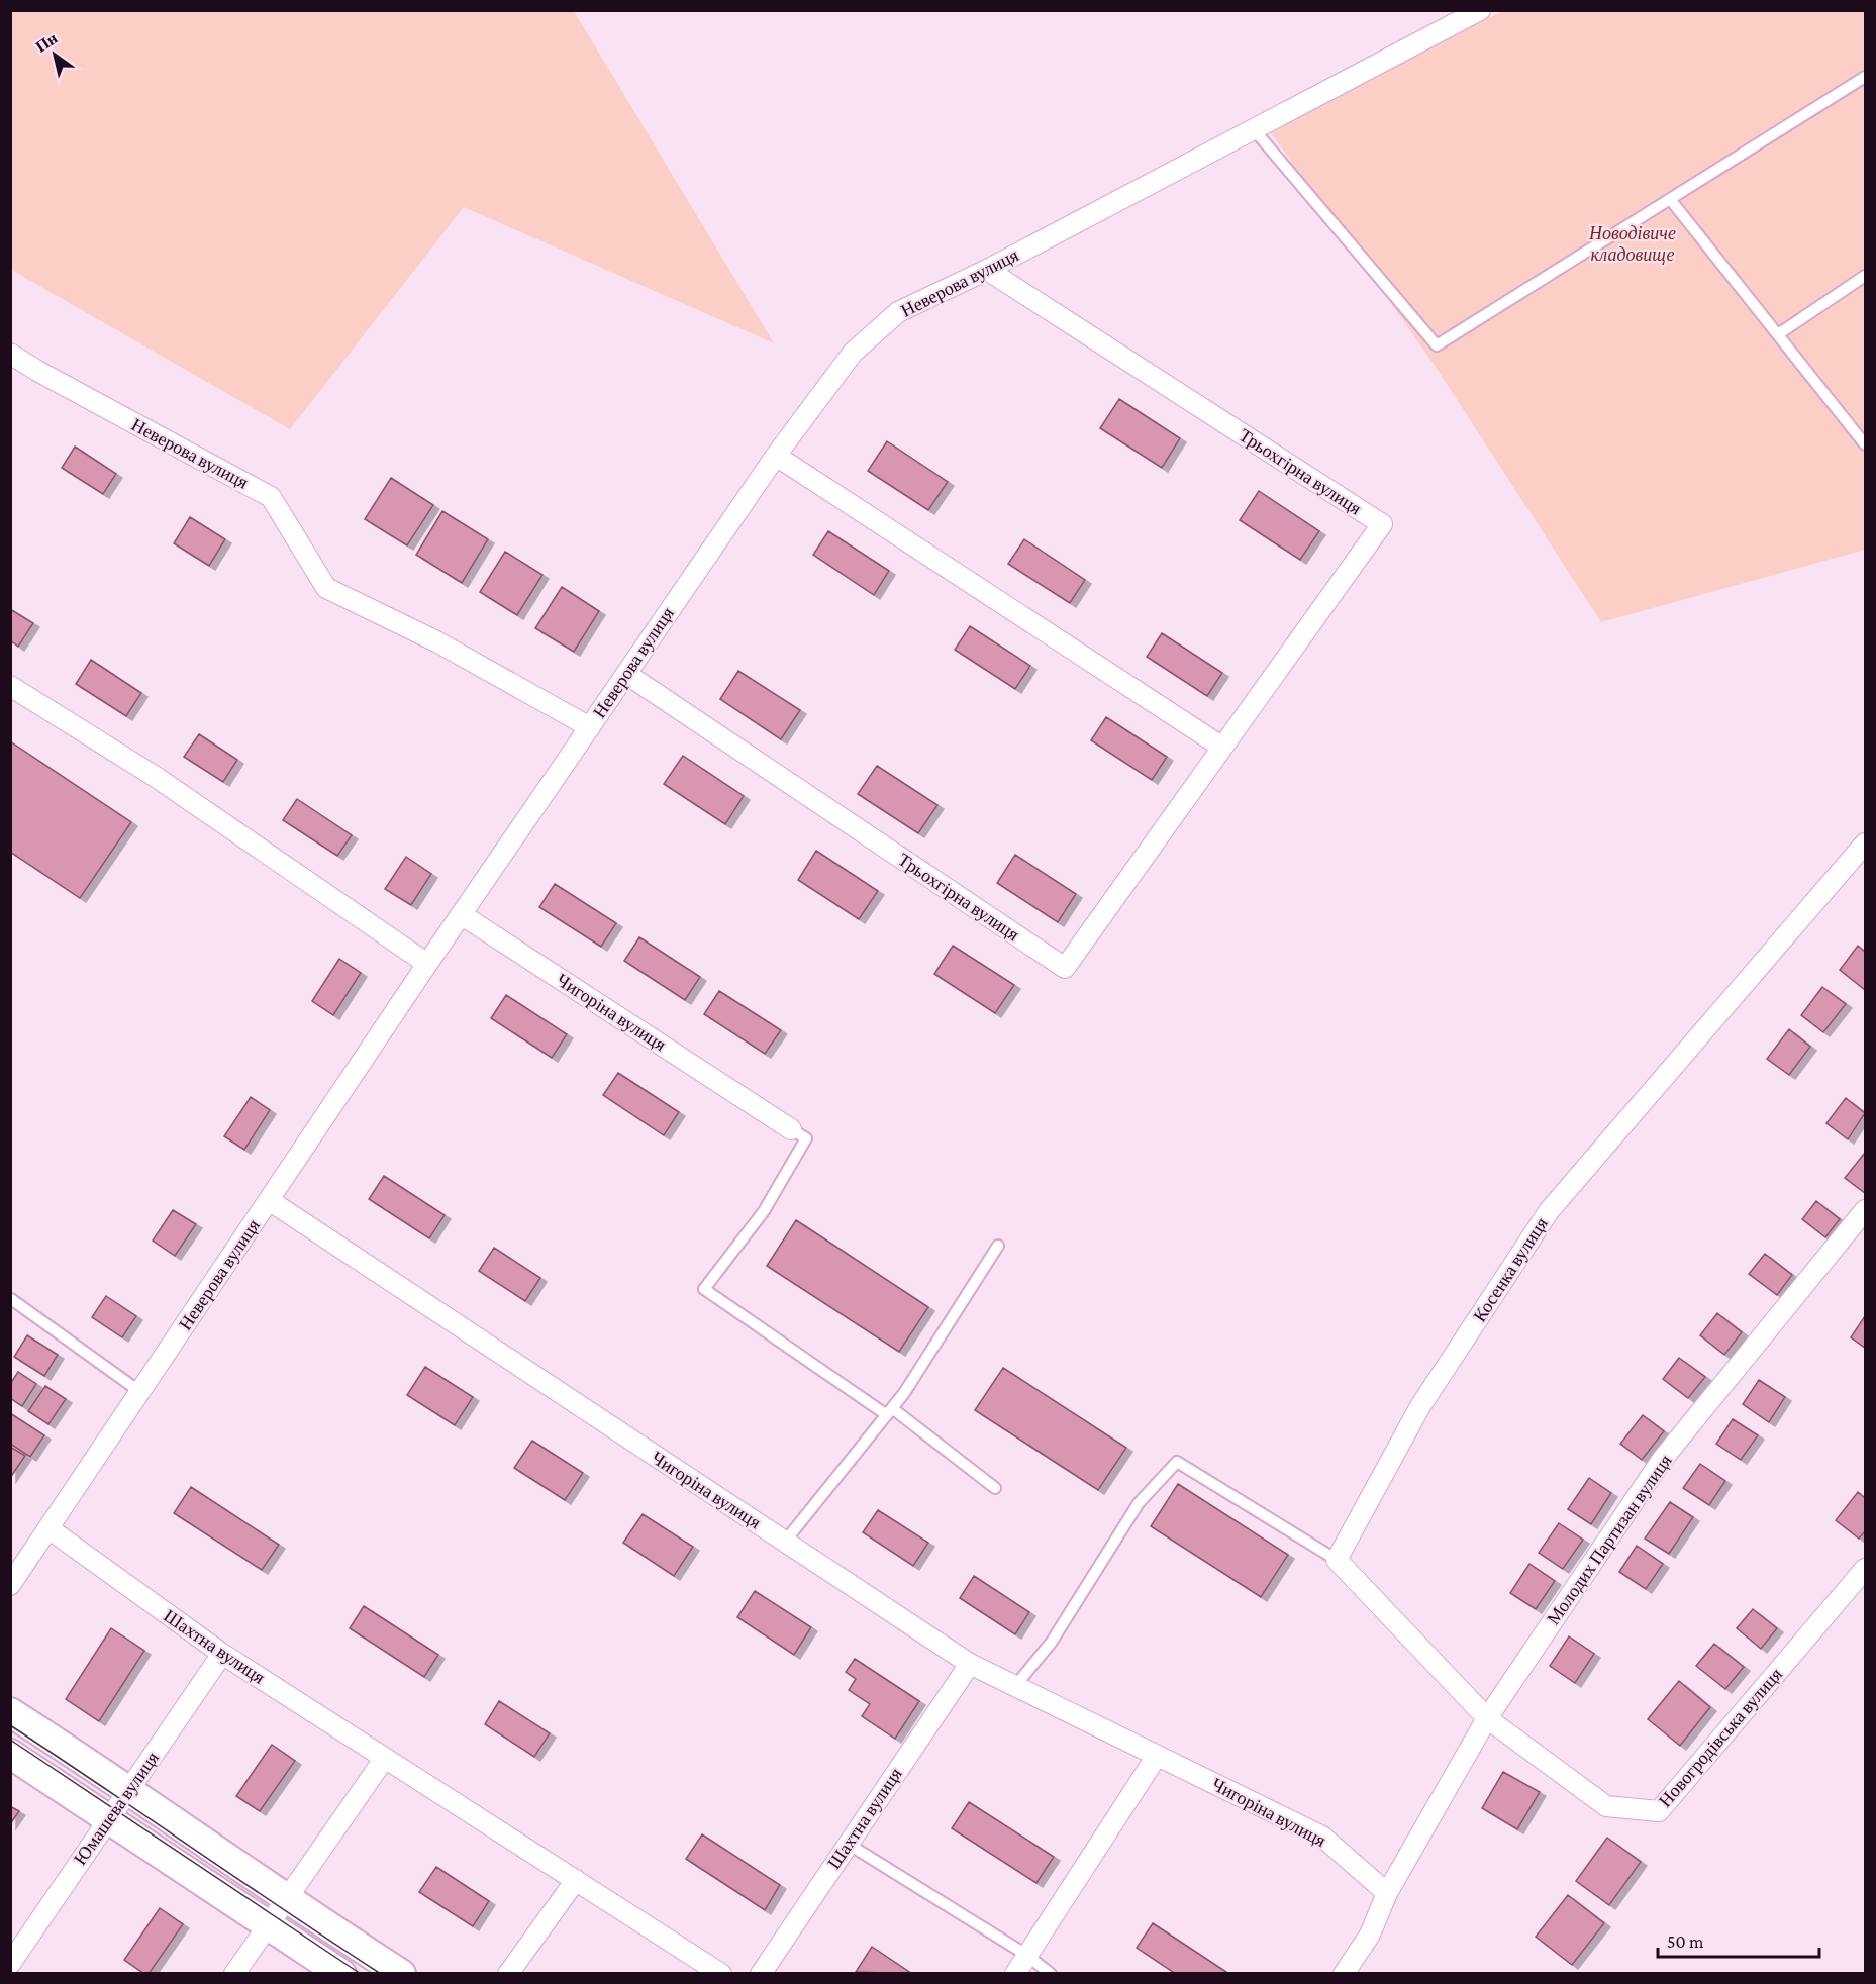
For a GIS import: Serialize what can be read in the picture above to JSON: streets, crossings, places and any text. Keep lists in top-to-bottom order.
{
  "streets": {
    "street": [
      "Неверова вулиця",
      "Трьохгірна вулиця",
      "Чигоріна вулиця",
      "Косенка вулиця",
      "Молодих Партизан вулиця",
      "Шахтна вулиця",
      "Новогродівська вулиця",
      "Юмашева вулиця"
    ]
  },
  "crossings": [
    ["Неверова вулиця", "Трьохгірна вулиця"],
    ["Неверова вулиця", "Чигоріна вулиця"],
    ["Неверова вулиця", "Шахтна вулиця"],
    ["Чигоріна вулиця", "Молодих Партизан вулиця"],
    ["Чигоріна вулиця", "Шахтна вулиця"],
    ["Молодих Партизан вулиця", "Новогродівська вулиця"],
    ["Шахтна вулиця", "Юмашева вулиця"]
  ],
  "parks": ["Новодівиче кладовище"],
  "scale_bar": "50 m",
  "north": "top left"
}
